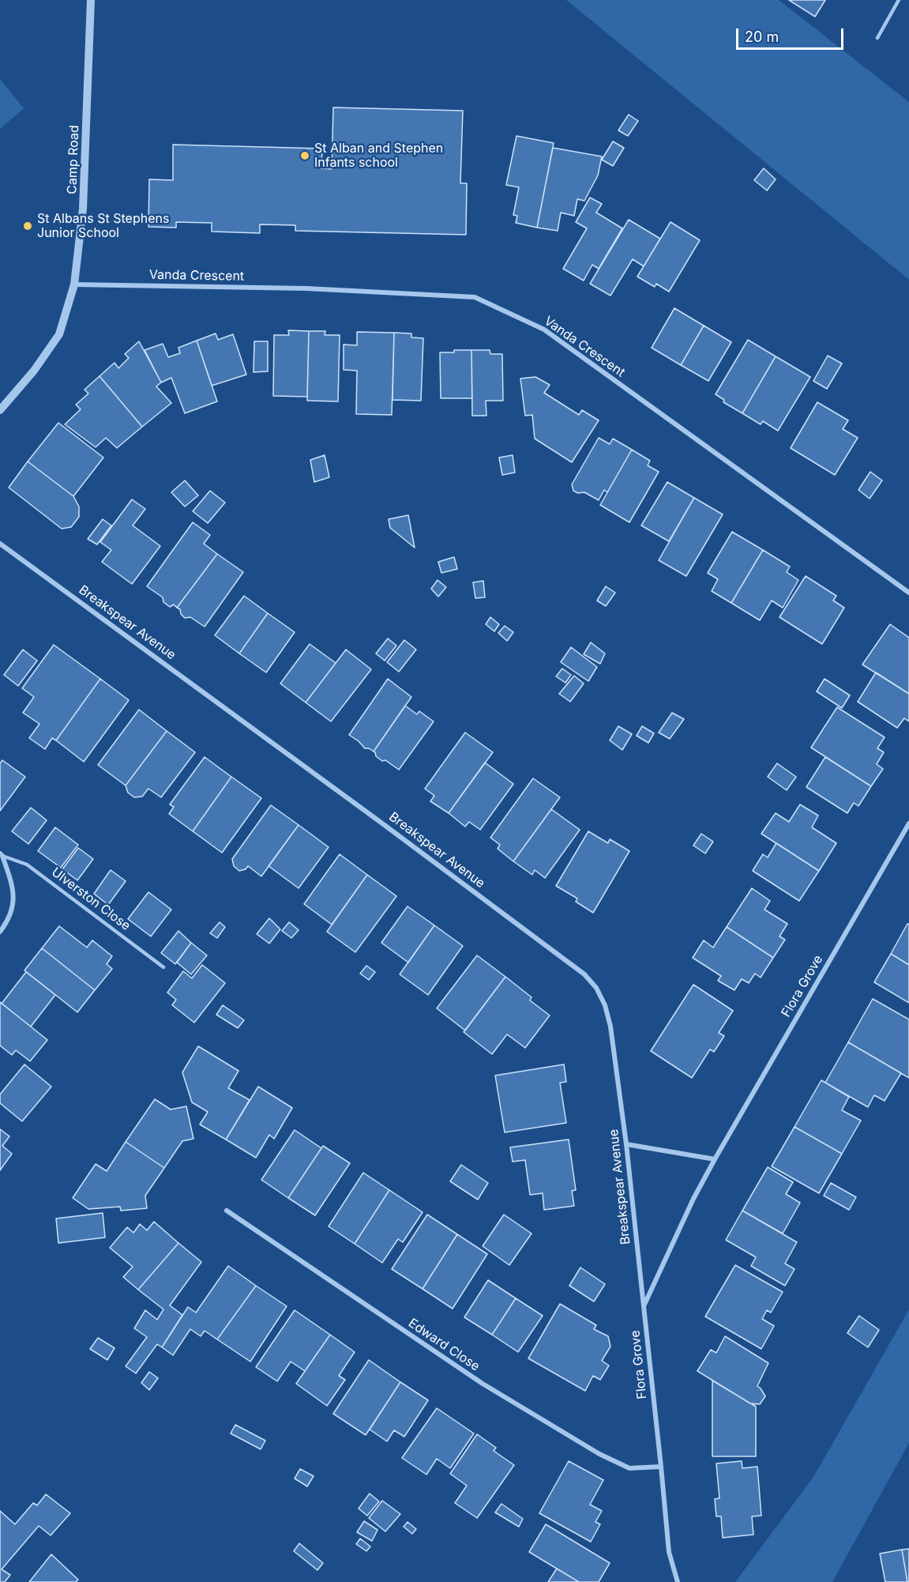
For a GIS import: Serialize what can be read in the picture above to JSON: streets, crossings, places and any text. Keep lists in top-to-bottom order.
{
  "streets": {
    "street": [
      "Camp Road",
      "Vanda Crescent",
      "Breakspear Avenue",
      "Ulverston Close",
      "Flora Grove",
      "Edward Close"
    ]
  },
  "crossings": [
    ["Camp Road", "Vanda Crescent"],
    ["Breakspear Avenue", "Flora Grove"],
    ["Flora Grove", "Edward Close"]
  ],
  "places": ["St Alban and Stephen Infants school", "St Albans St Stephens Junior School"],
  "scale_bar": "20 m"
}
